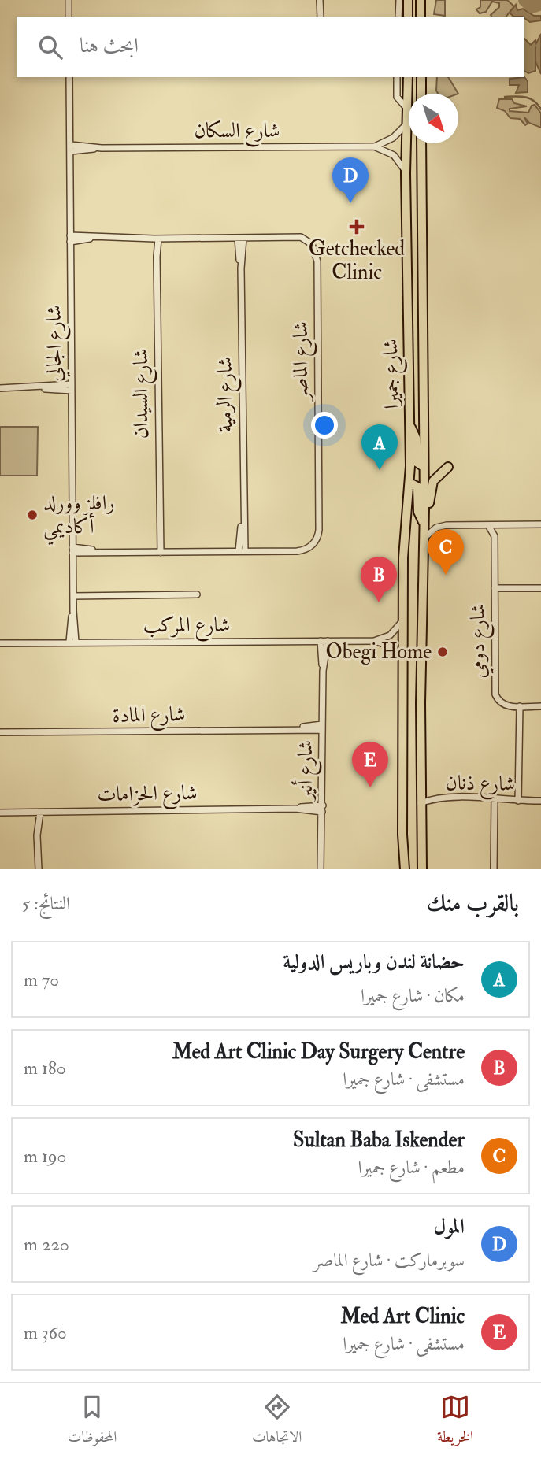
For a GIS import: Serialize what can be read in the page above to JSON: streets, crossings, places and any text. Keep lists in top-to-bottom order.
{
  "streets": {
    "main road": ["شارع جميرا"],
    "street": [
      "شارع السكان",
      "شارع الجالي",
      "شارع الماصر",
      "شارع السيدان",
      "شارع الرمية",
      "شارع المركب",
      "شارع دومي",
      "شارع المادة",
      "شارع أنير",
      "شارع ذنان",
      "شارع الحزامات"
    ]
  },
  "crossings": [
    ["شارع السكان", "شارع الجالي"],
    ["شارع السكان", "شارع جميرا"],
    ["شارع الجالي", "شارع الماصر"],
    ["شارع الجالي", "شارع المركب"],
    ["شارع الماصر", "شارع السيدان"],
    ["شارع الماصر", "شارع الرمية"],
    ["شارع جميرا", "شارع المركب"],
    ["شارع جميرا", "شارع ذنان"],
    ["شارع المركب", "شارع أنير"],
    ["شارع المادة", "شارع أنير"],
    ["شارع أنير", "شارع الحزامات"]
  ],
  "places": {
    "health": ["Getchecked Clinic"],
    "other": ["رافلز وورلد أكاديمي", "Obegi Home"]
  },
  "north": "bottom right",
  "page": {
    "search": "ابحث هنا",
    "pins": [
      "D",
      "A",
      "C",
      "B",
      "E"
    ],
    "heading": ["بالقرب منك", "النتائج: 5"],
    "list": [
      {
        "mark": "A",
        "name": "حضانة لندن وباريس الدولية",
        "note": "مكان · شارع جميرا",
        "value": "70 m"
      },
      {
        "mark": "B",
        "name": "Med Art Clinic Day Surgery Centre",
        "note": "مستشفى · شارع جميرا",
        "value": "180 m"
      },
      {
        "mark": "C",
        "name": "Sultan Baba Iskender",
        "note": "مطعم · شارع جميرا",
        "value": "190 m"
      },
      {
        "mark": "D",
        "name": "المول",
        "note": "سوبرماركت · شارع الماصر",
        "value": "220 m"
      },
      {
        "mark": "E",
        "name": "Med Art Clinic",
        "note": "مستشفى · شارع جميرا",
        "value": "360 m"
      }
    ],
    "nav": ["الخريطة", "الاتجاهات", "المحفوظات"]
  }
}
